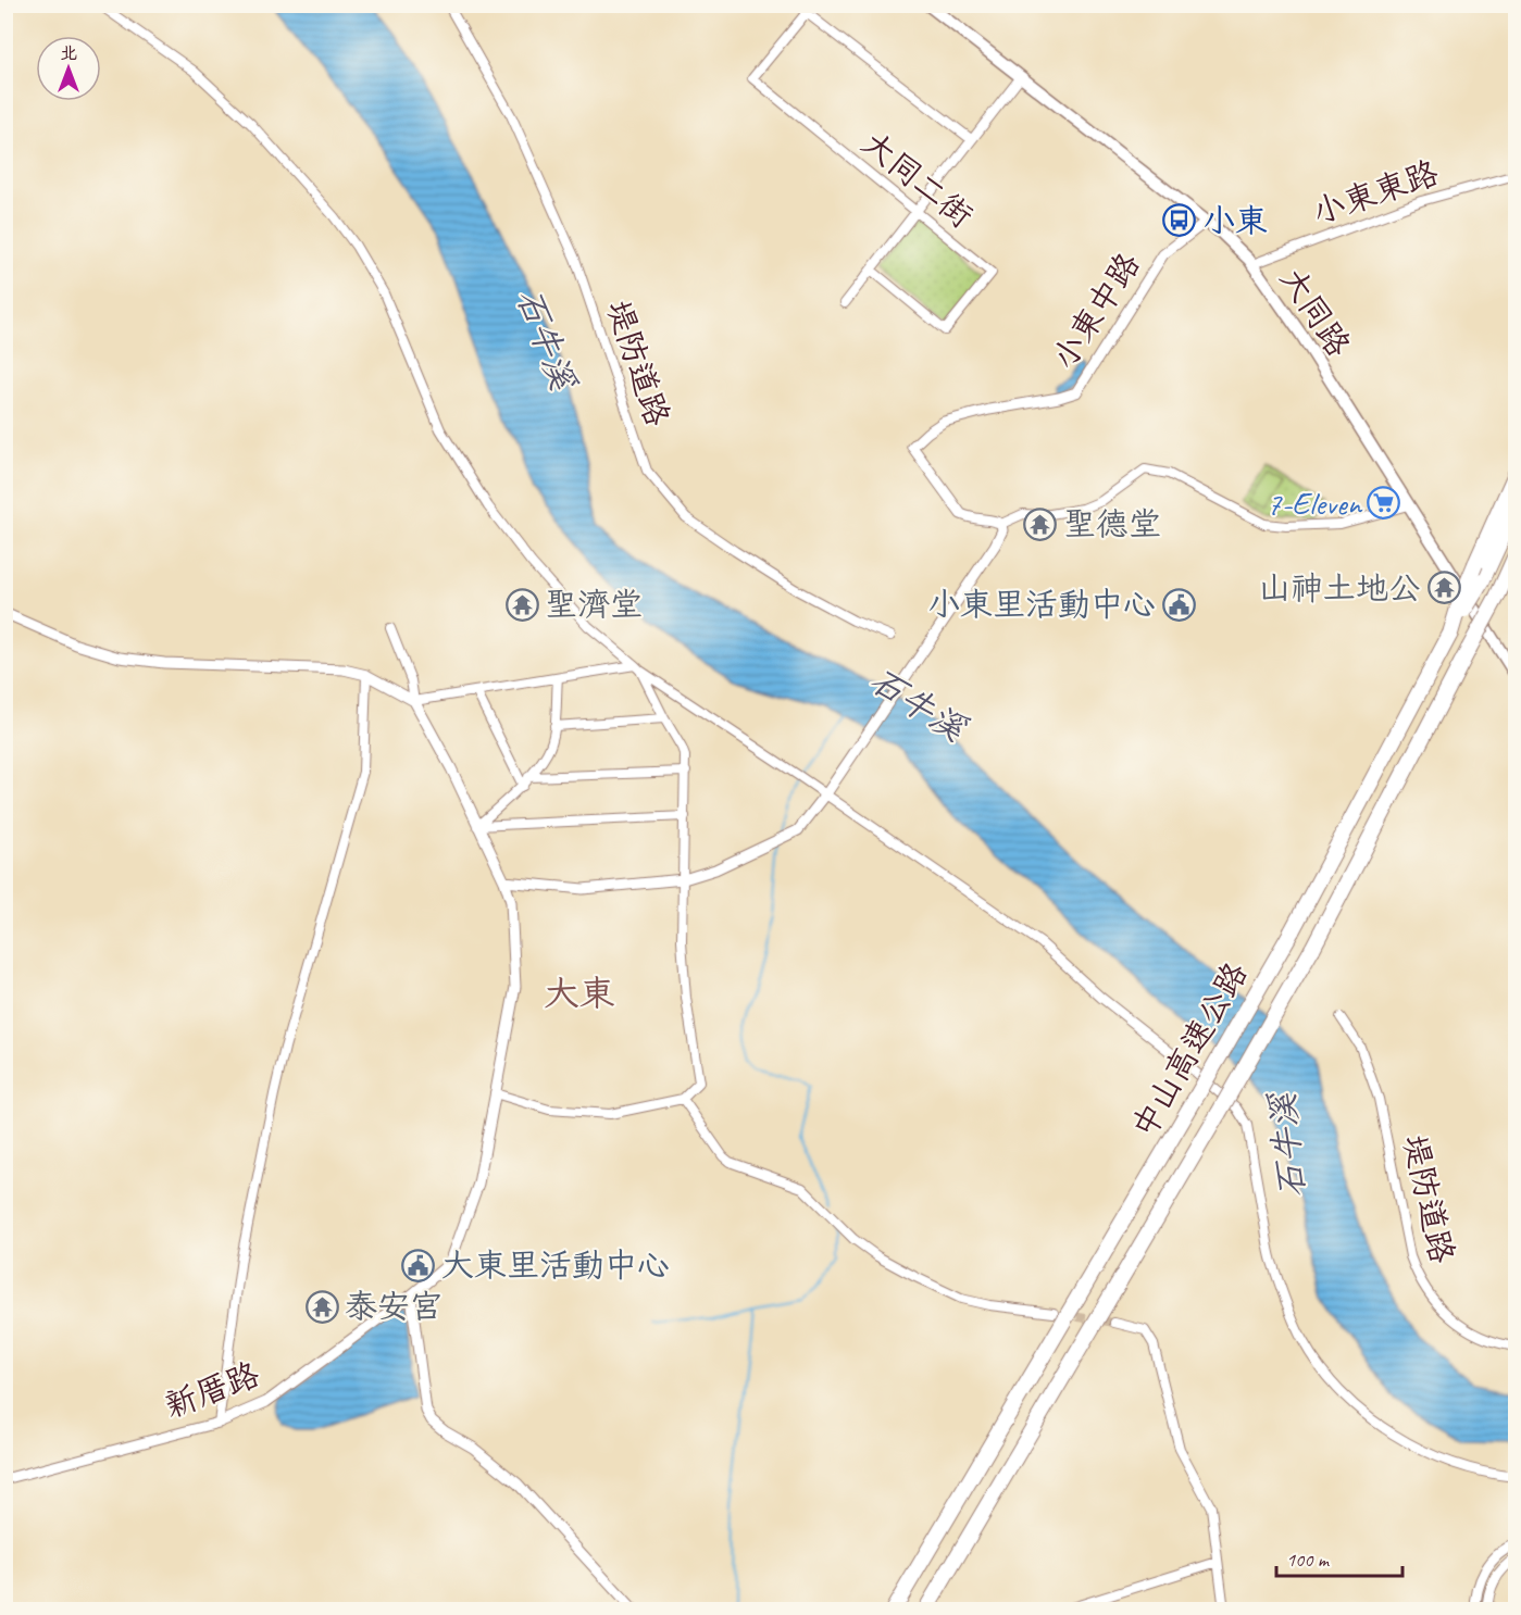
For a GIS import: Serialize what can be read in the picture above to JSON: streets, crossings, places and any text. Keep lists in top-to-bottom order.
{
  "streets": {
    "highway": ["中山高速公路"],
    "main road": ["大同路"],
    "street": [
      "大同二街",
      "小東東路",
      "小東中路",
      "堤防道路",
      "新厝路"
    ]
  },
  "crossings": [
    ["小東東路", "大同路"],
    ["小東中路", "大同路"]
  ],
  "districts": ["大東"],
  "water": ["石牛溪"],
  "places": {
    "bus stop": ["小東"],
    "supermarket": ["7-Eleven"],
    "temple": [
      "聖德堂",
      "山神土地公",
      "聖濟堂",
      "泰安宮"
    ],
    "public building": ["小東里活動中心", "大東里活動中心"]
  },
  "scale_bar": "100 m",
  "north": "top"
}
